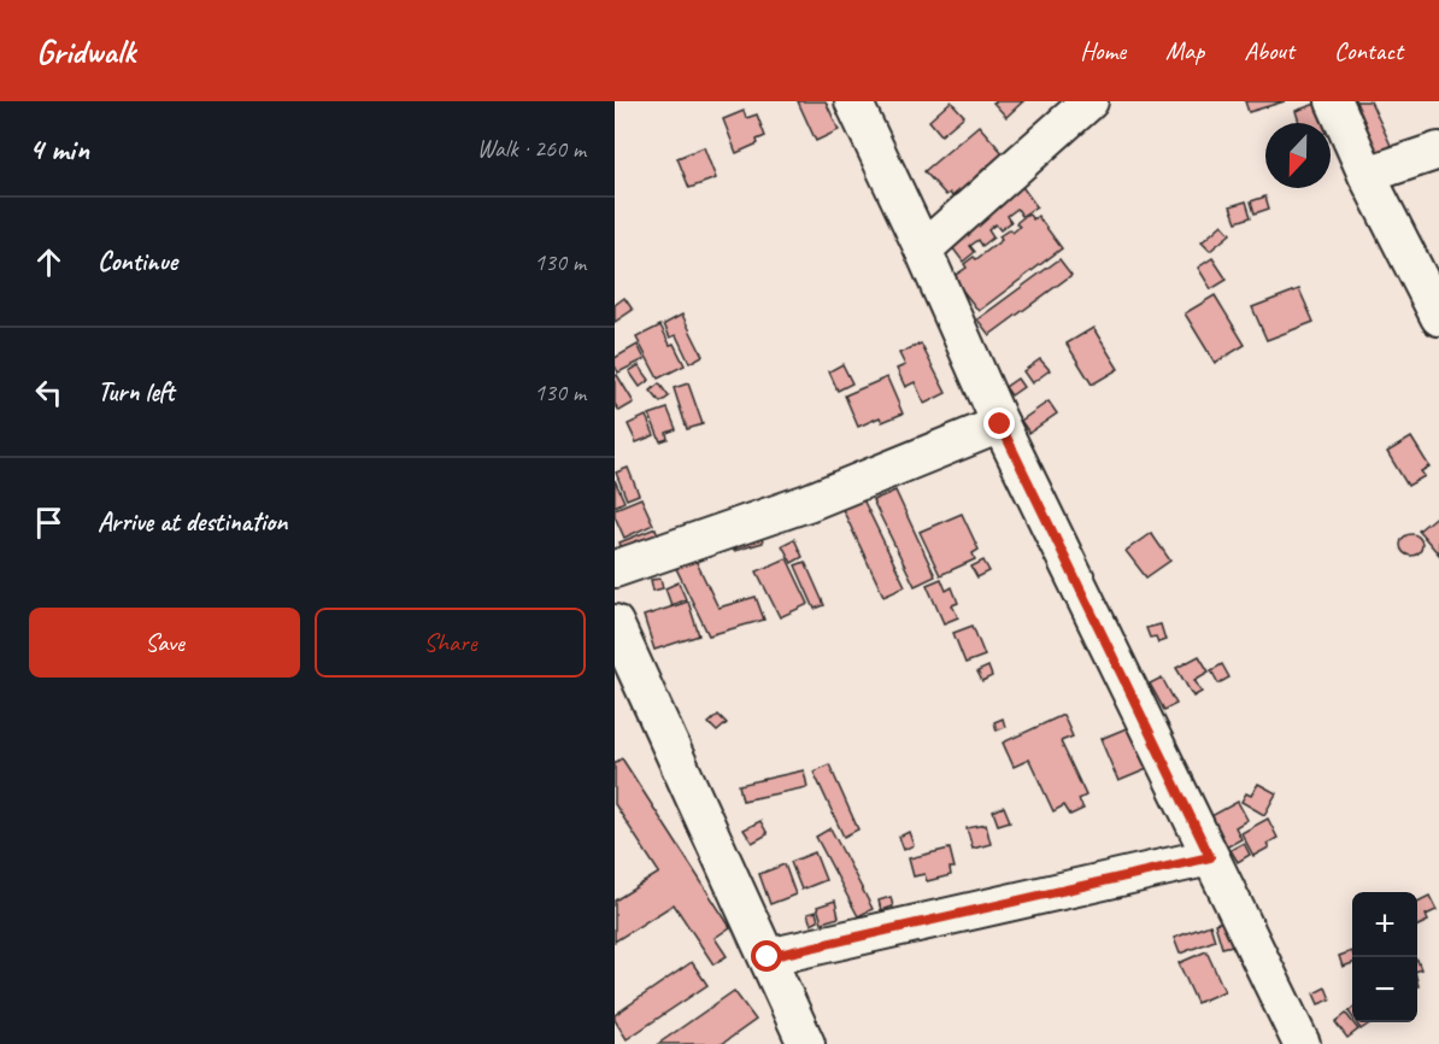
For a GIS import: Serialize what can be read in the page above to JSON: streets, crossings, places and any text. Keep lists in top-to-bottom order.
{
  "north": "bottom",
  "page": {
    "header": "Gridwalk",
    "nav": [
      "Home",
      "Map",
      "About",
      "Contact"
    ],
    "heading": ["4 min", "Walk · 260 m"],
    "list": [
      ["Continue", "130 m"],
      ["Turn left", "130 m"],
      "Arrive at destination"
    ],
    "buttons": ["Save", "Share"],
    "map_buttons": ["+", "−"]
  }
}
